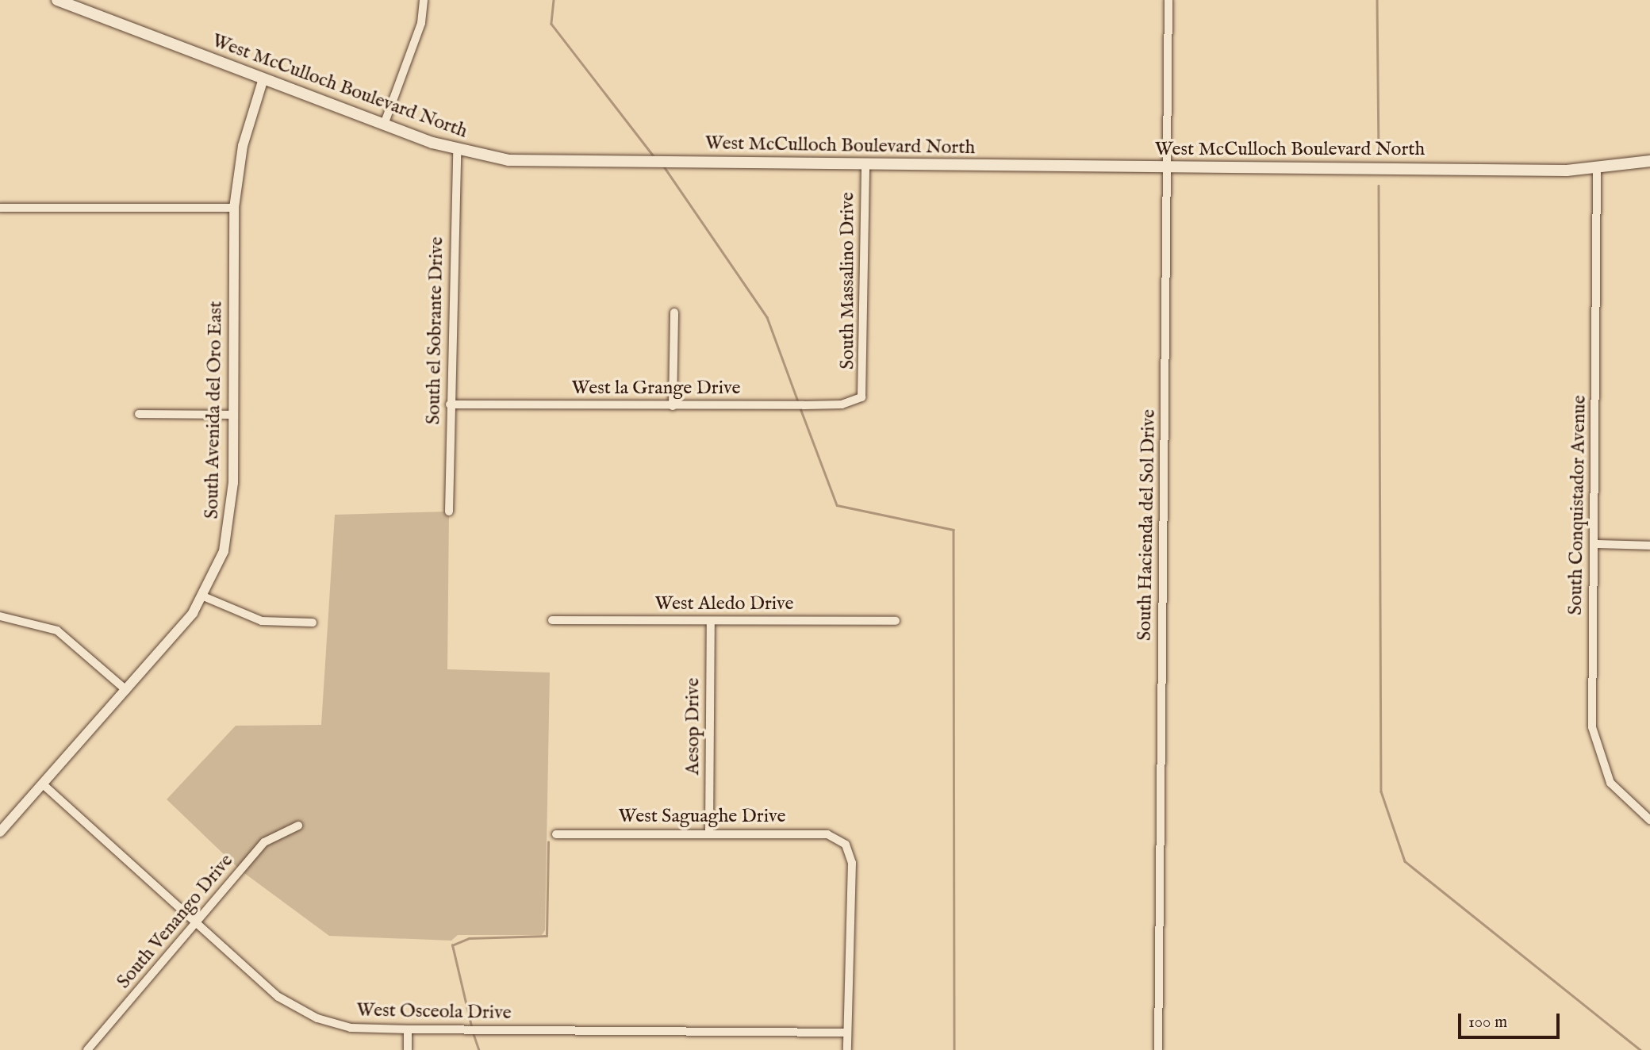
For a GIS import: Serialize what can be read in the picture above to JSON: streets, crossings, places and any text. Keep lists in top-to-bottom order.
{
  "streets": {
    "main road": ["West McCulloch Boulevard North"],
    "street": [
      "South Massalino Drive",
      "South el Sobrante Drive",
      "West la Grange Drive",
      "South Avenida del Oro East",
      "South Conquistador Avenue",
      "South Hacienda del Sol Drive",
      "West Aledo Drive",
      "Aesop Drive",
      "West Saguaghe Drive",
      "South Venango Drive",
      "West Osceola Drive"
    ]
  },
  "crossings": [
    ["West McCulloch Boulevard North", "South Massalino Drive"],
    ["West McCulloch Boulevard North", "South el Sobrante Drive"],
    ["West McCulloch Boulevard North", "South Avenida del Oro East"],
    ["West McCulloch Boulevard North", "South Conquistador Avenue"],
    ["West McCulloch Boulevard North", "South Hacienda del Sol Drive"],
    ["South Massalino Drive", "West la Grange Drive"],
    ["South el Sobrante Drive", "West la Grange Drive"],
    ["South Avenida del Oro East", "West Osceola Drive"],
    ["West Aledo Drive", "Aesop Drive"],
    ["Aesop Drive", "West Saguaghe Drive"],
    ["West Saguaghe Drive", "West Osceola Drive"],
    ["South Venango Drive", "West Osceola Drive"]
  ],
  "scale_bar": "100 m"
}
